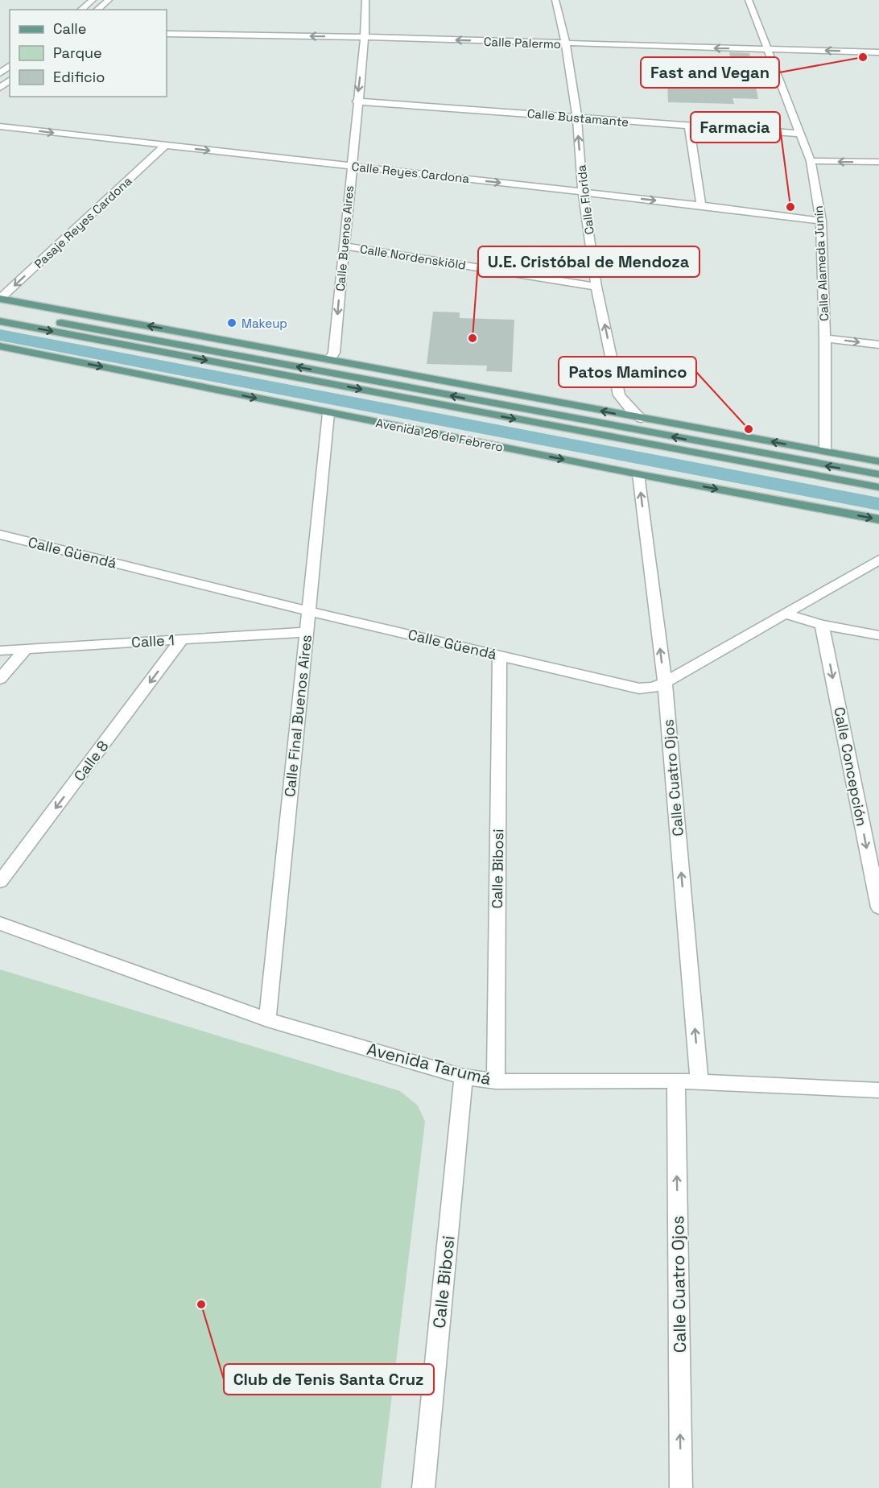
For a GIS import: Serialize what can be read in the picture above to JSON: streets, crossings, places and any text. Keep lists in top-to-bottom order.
{
  "streets": {
    "main road": ["Avenida 26 de Febrero"],
    "street": [
      "Calle Palermo",
      "Calle Bustamante",
      "Calle Reyes Cardona",
      "Calle Florida",
      "Pasaje Reyes Cardona",
      "Calle Buenos Aires",
      "Calle Nordenskiöld",
      "Calle Alameda Junín",
      "Calle Güendá",
      "Calle 1",
      "Calle Final Buenos Aires",
      "Calle 8",
      "Calle Concepción",
      "Calle Cuatro Ojos",
      "Calle Bibosi",
      "Avenida Tarumá"
    ]
  },
  "crossings": [
    ["Calle Palermo", "Calle Florida"],
    ["Calle Palermo", "Calle Buenos Aires"],
    ["Calle Palermo", "Calle Alameda Junín"],
    ["Calle Bustamante", "Calle Florida"],
    ["Calle Bustamante", "Calle Buenos Aires"],
    ["Calle Bustamante", "Calle Alameda Junín"],
    ["Calle Reyes Cardona", "Calle Florida"],
    ["Calle Reyes Cardona", "Pasaje Reyes Cardona"],
    ["Calle Reyes Cardona", "Calle Buenos Aires"],
    ["Calle Reyes Cardona", "Calle Alameda Junín"],
    ["Calle Florida", "Calle Nordenskiöld"],
    ["Calle Buenos Aires", "Calle Nordenskiöld"],
    ["Avenida 26 de Febrero", "Calle Final Buenos Aires"],
    ["Avenida 26 de Febrero", "Calle Cuatro Ojos"],
    ["Calle Güendá", "Calle Final Buenos Aires"],
    ["Calle Güendá", "Calle Cuatro Ojos"],
    ["Calle Güendá", "Calle Bibosi"],
    ["Calle 1", "Calle Final Buenos Aires"],
    ["Calle 1", "Calle 8"],
    ["Calle Final Buenos Aires", "Avenida Tarumá"],
    ["Calle Cuatro Ojos", "Avenida Tarumá"],
    ["Calle Bibosi", "Avenida Tarumá"]
  ],
  "one_way": [
    "Calle Palermo",
    "Calle Reyes Cardona",
    "Calle Florida",
    "Pasaje Reyes Cardona",
    "Calle Buenos Aires",
    "Calle 8",
    "Calle Concepción",
    "Calle Cuatro Ojos"
  ],
  "places": [
    "Fast and Vegan",
    "Farmacia",
    "Makeup",
    "U.E. Cristóbal de Mendoza",
    "Patos Maminco",
    "Club de Tenis Santa Cruz"
  ],
  "legend": ["Calle", "Parque", "Edificio"]
}
